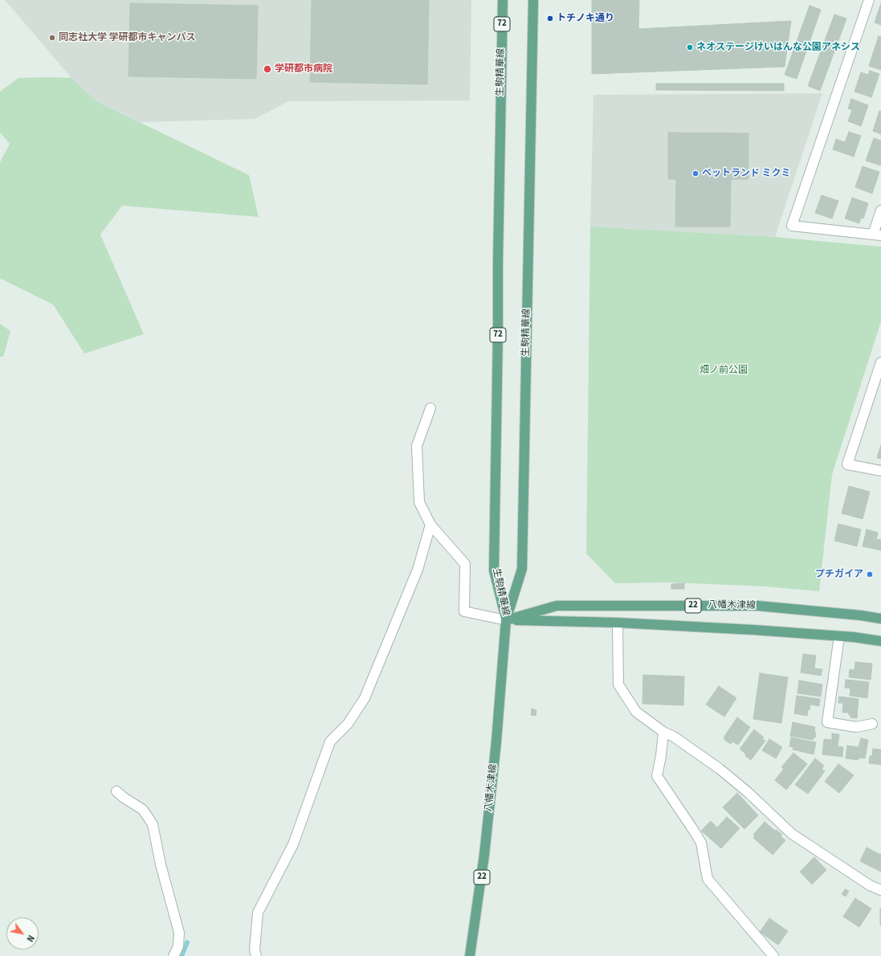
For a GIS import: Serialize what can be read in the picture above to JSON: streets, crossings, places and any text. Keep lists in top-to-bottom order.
{
  "streets": {
    "main road": [
      "72",
      "生駒精華線",
      "22",
      "八幡木津線"
    ]
  },
  "crossings": [
    ["生駒精華線", "22"],
    ["生駒精華線", "八幡木津線"],
    ["22", "八幡木津線"]
  ],
  "parks": ["畑ノ前公園"],
  "places": [
    "トチノキ通り",
    "同志社大学 学研都市キャンパス",
    "ネオステージけいはんな公園アネシス",
    "学研都市病院",
    "ペットランド ミクミ",
    "プチガイア"
  ],
  "north": "bottom right"
}
